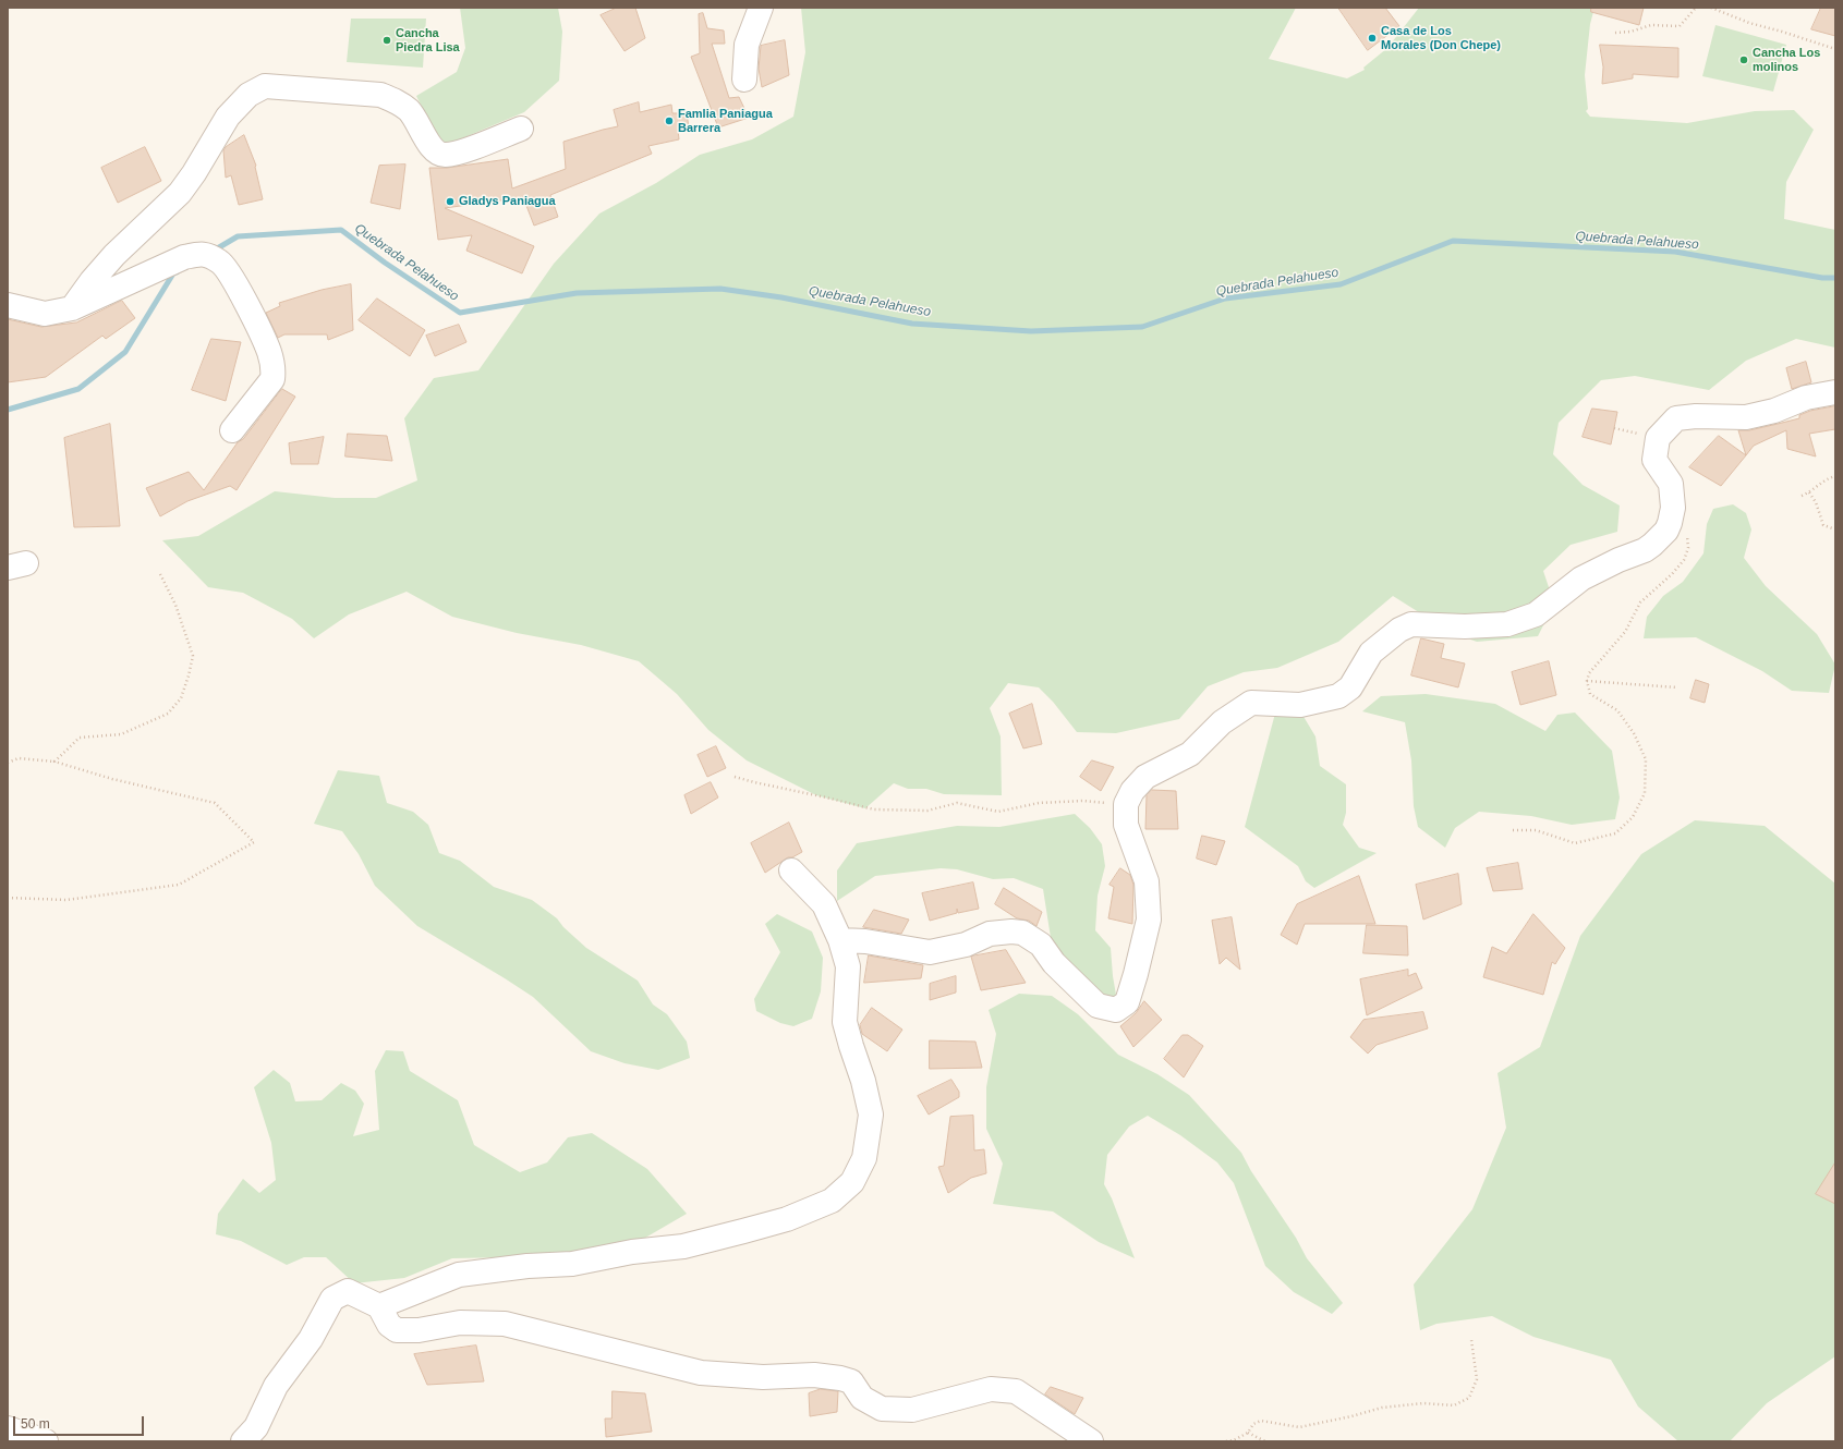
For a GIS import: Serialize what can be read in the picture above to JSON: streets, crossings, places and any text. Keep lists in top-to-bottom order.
{
  "water": ["Quebrada Pelahueso"],
  "places": [
    "Casa de Los Morales (Don Chepe)",
    "Cancha Piedra Lisa",
    "Cancha Los molinos",
    "Famlia Paniagua Barrera",
    "Gladys Paniagua"
  ],
  "scale_bar": "50 m"
}
